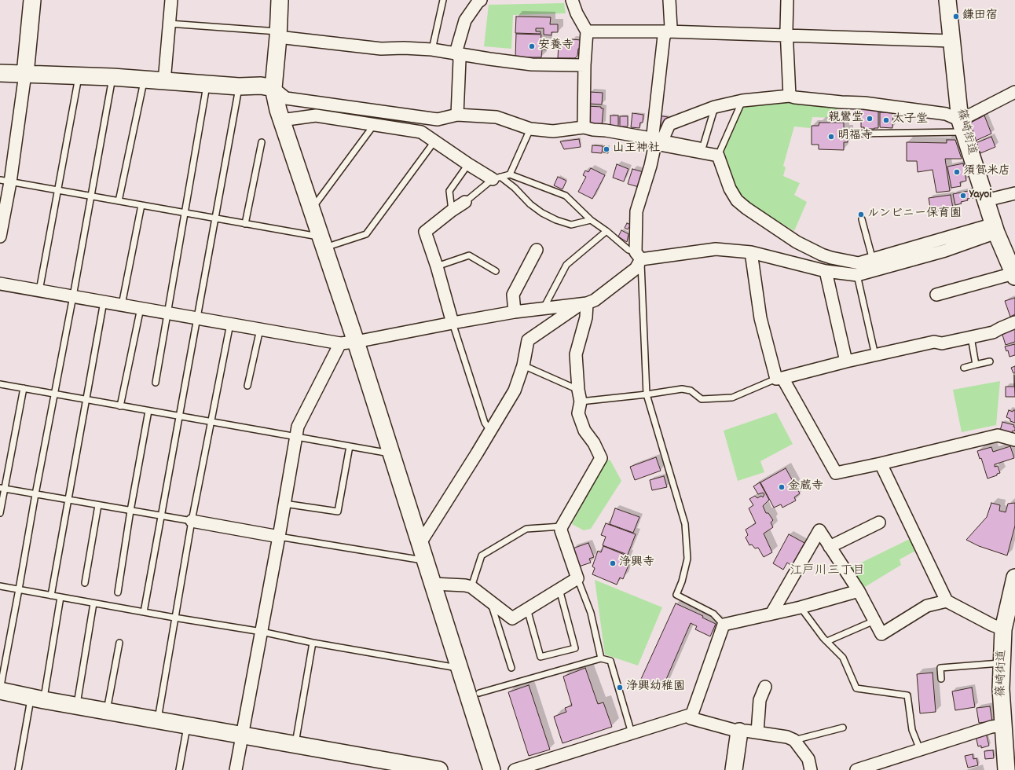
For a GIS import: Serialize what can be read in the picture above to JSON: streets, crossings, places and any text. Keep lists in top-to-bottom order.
{
  "streets": {
    "street": ["篠崎街道"]
  },
  "districts": ["江戸川三丁目"],
  "places": [
    "鎌田宿",
    "安養寺",
    "親鸞堂",
    "太子堂",
    "明福寺",
    "山王神社",
    "須賀米店",
    "Yayoi",
    "ルンビニー保育園",
    "金蔵寺",
    "浄興寺",
    "浄興幼稚園"
  ]
}
